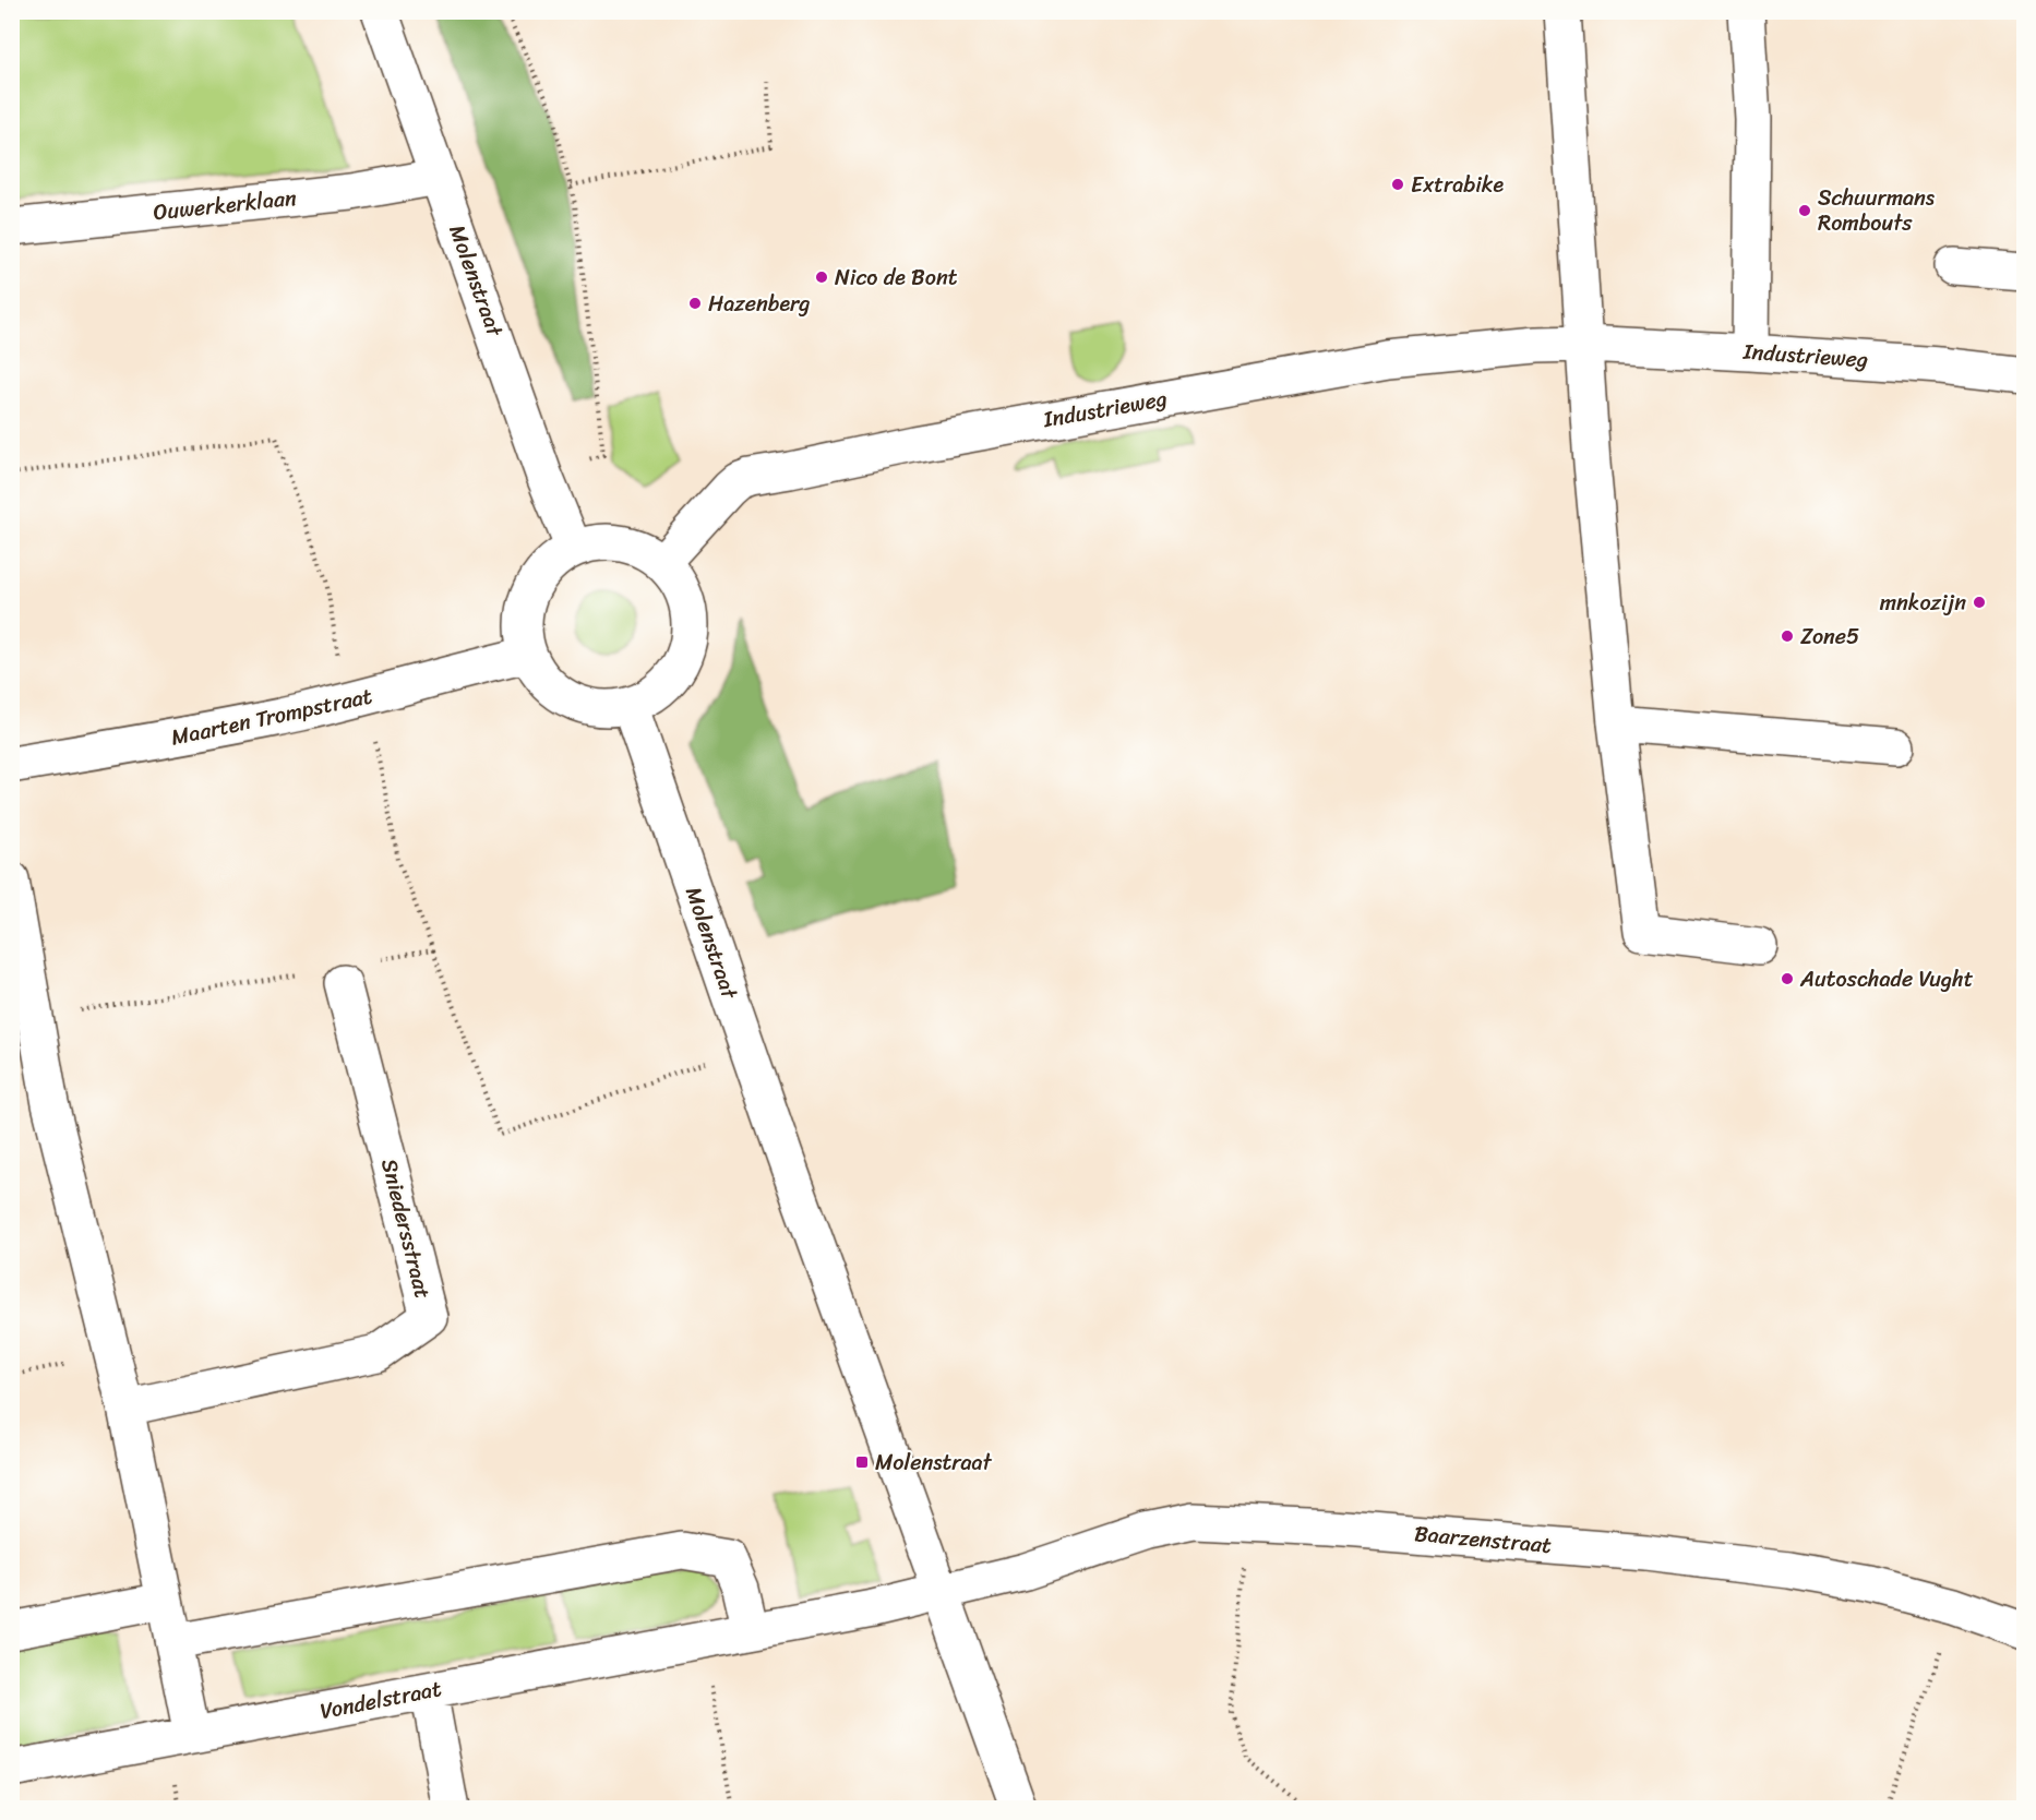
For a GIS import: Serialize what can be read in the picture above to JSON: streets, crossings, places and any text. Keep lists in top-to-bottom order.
{
  "streets": {
    "street": [
      "Ouwerkerklaan",
      "Molenstraat",
      "Industrieweg",
      "Maarten Trompstraat",
      "Sniedersstraat",
      "Baarzenstraat",
      "Vondelstraat"
    ]
  },
  "crossings": [
    ["Ouwerkerklaan", "Molenstraat"],
    ["Molenstraat", "Industrieweg"],
    ["Molenstraat", "Maarten Trompstraat"],
    ["Molenstraat", "Baarzenstraat"],
    ["Molenstraat", "Vondelstraat"],
    ["Industrieweg", "Maarten Trompstraat"],
    ["Baarzenstraat", "Vondelstraat"]
  ],
  "places": {
    "other": [
      "Extrabike",
      "Schuurmans Rombouts",
      "Nico de Bont",
      "Hazenberg",
      "mnkozijn",
      "Zone5",
      "Autoschade Vught"
    ],
    "transit": ["Molenstraat"]
  }
}
